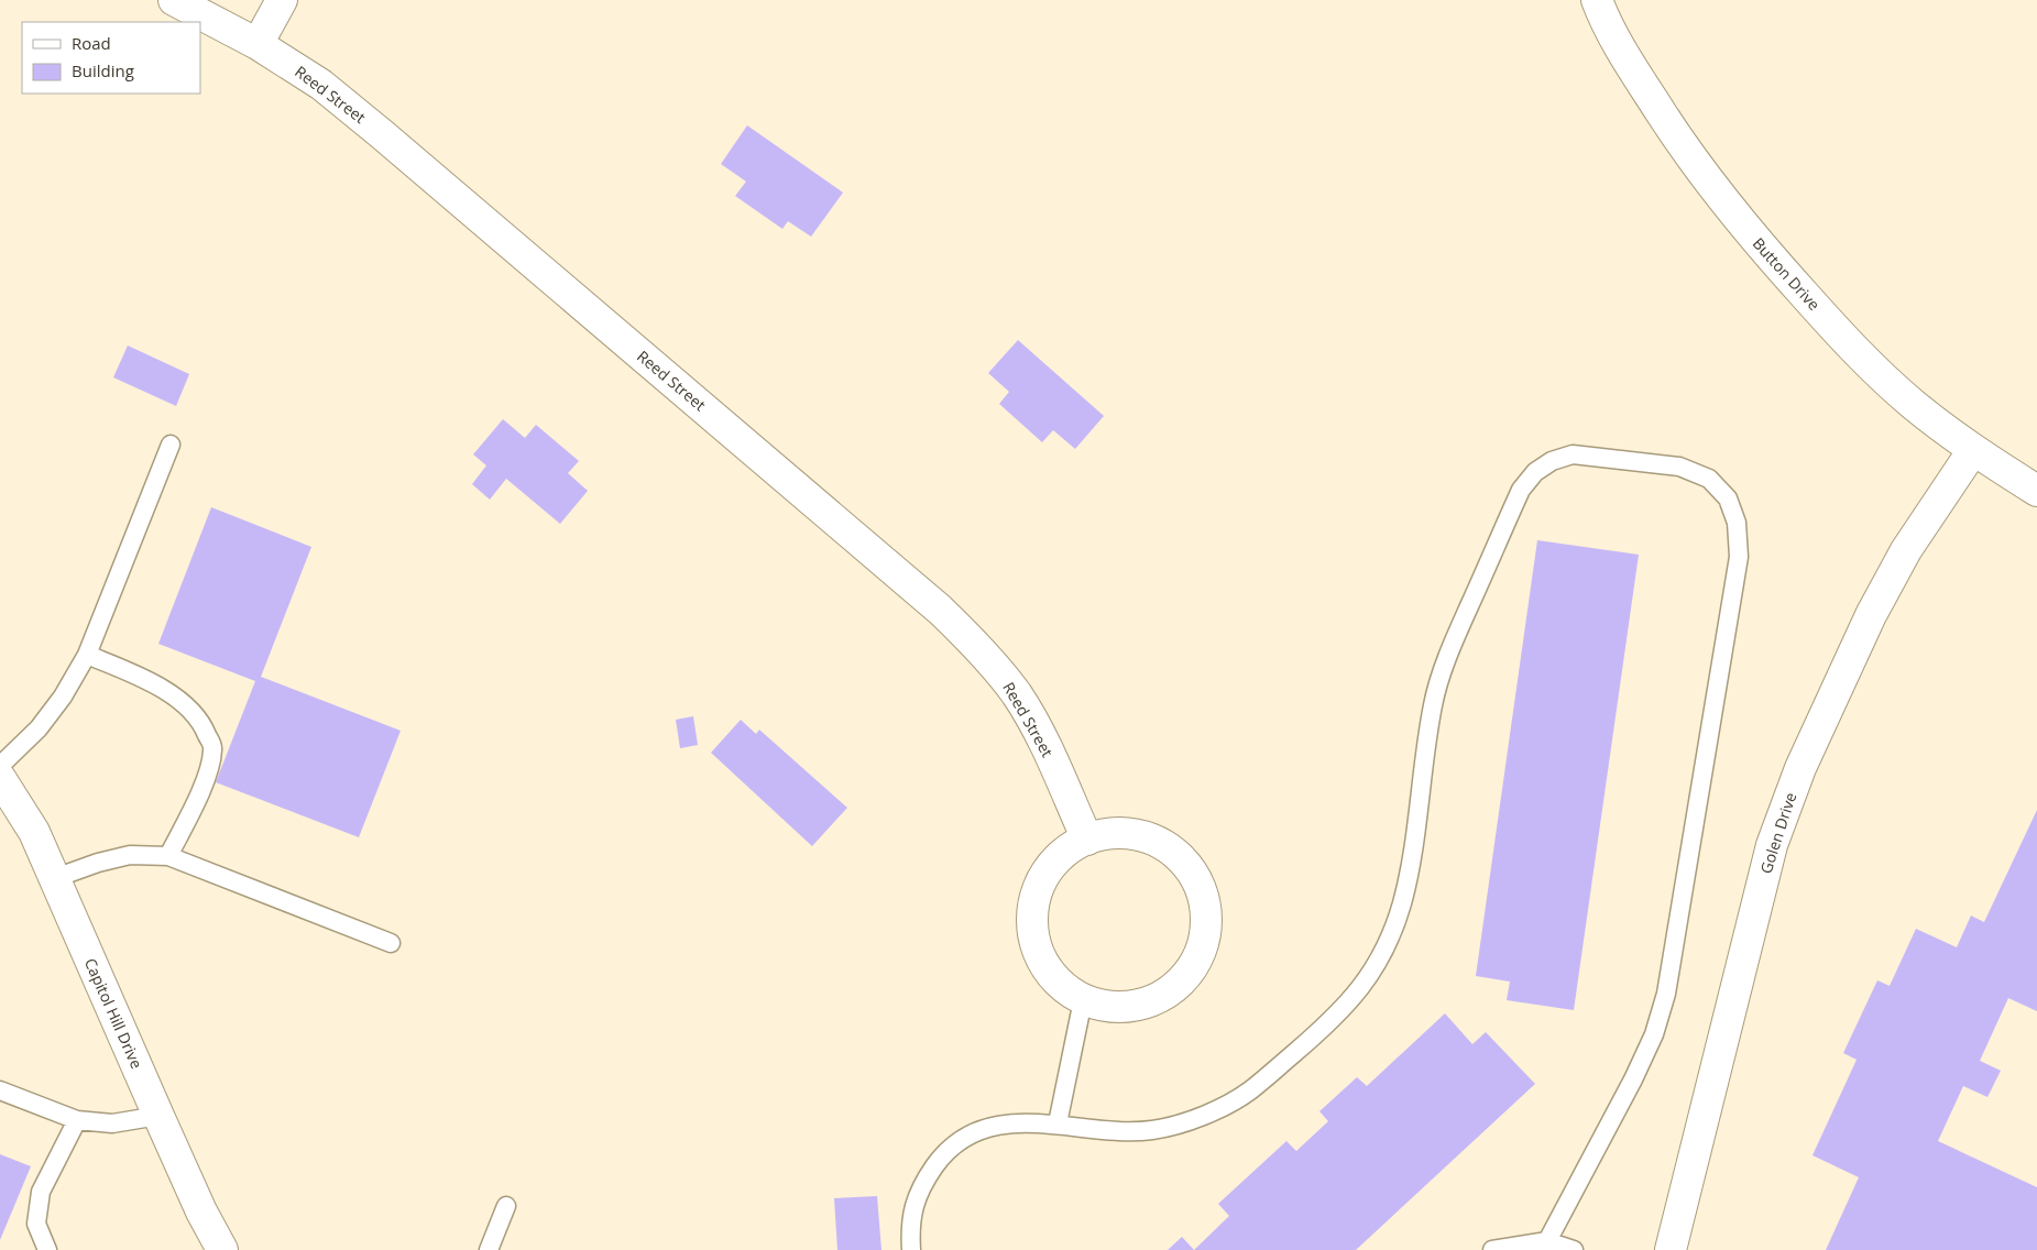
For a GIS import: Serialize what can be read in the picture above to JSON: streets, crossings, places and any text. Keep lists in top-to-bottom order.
{
  "streets": {
    "street": [
      "Reed Street",
      "Button Drive",
      "Golen Drive",
      "Capitol Hill Drive"
    ]
  },
  "crossings": [
    ["Button Drive", "Golen Drive"]
  ],
  "legend": ["Road", "Building"]
}
